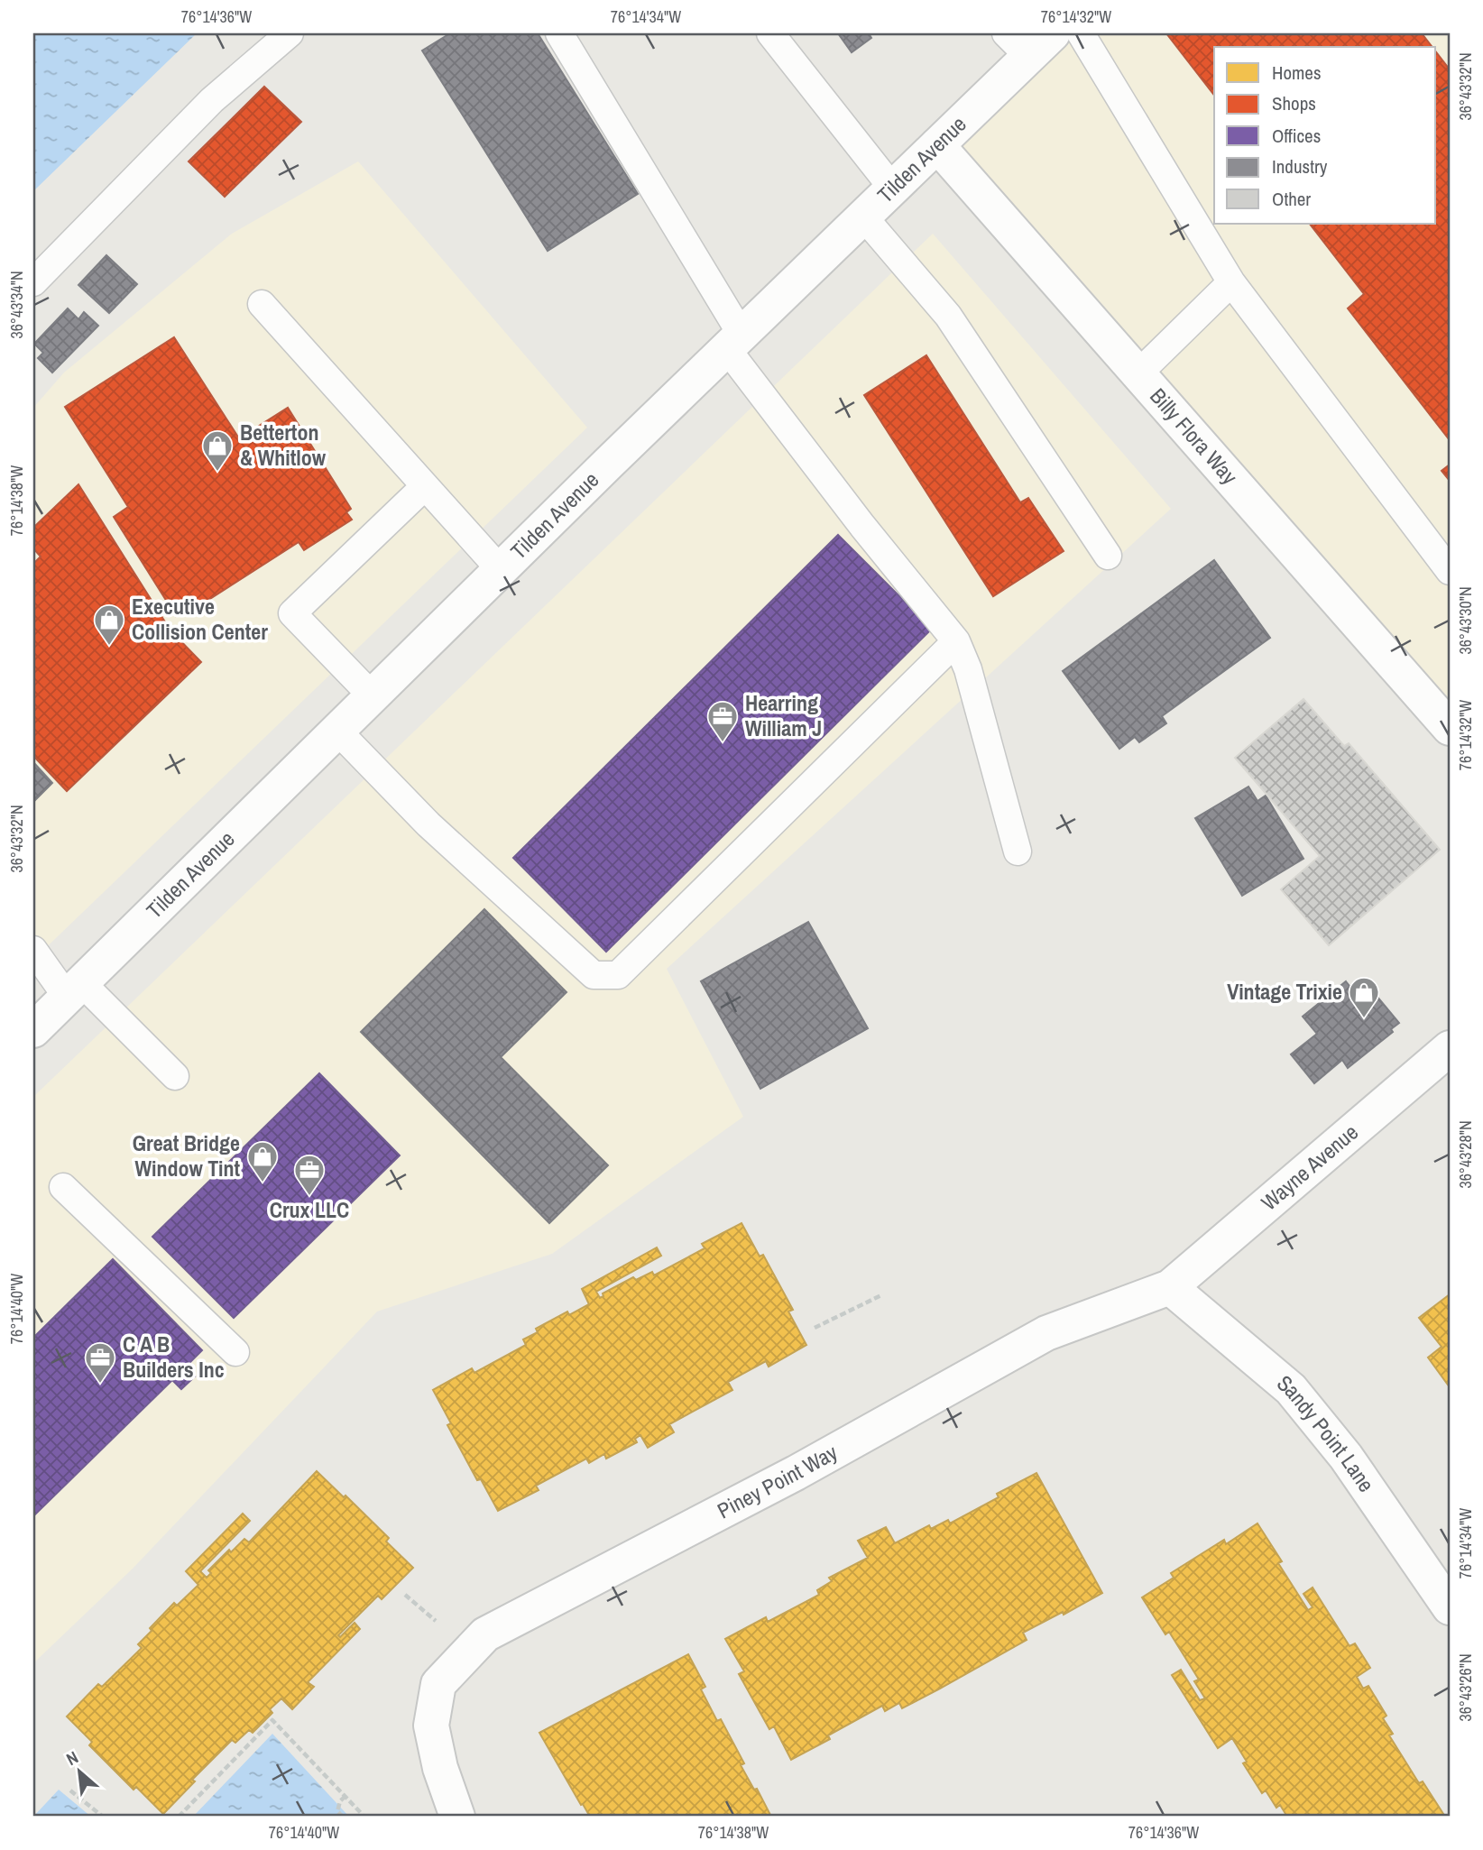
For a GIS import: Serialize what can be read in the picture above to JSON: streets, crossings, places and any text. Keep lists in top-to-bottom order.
{
  "streets": {
    "street": [
      "Tilden Avenue",
      "Billy Flora Way",
      "Wayne Avenue",
      "Sandy Point Lane",
      "Piney Point Way"
    ]
  },
  "crossings": [
    ["Tilden Avenue", "Billy Flora Way"],
    ["Wayne Avenue", "Sandy Point Lane"],
    ["Wayne Avenue", "Piney Point Way"],
    ["Sandy Point Lane", "Piney Point Way"]
  ],
  "places": {
    "shop": [
      "Betterton & Whitlow",
      "Executive Collision Center",
      "Vintage Trixie",
      "Great Bridge Window Tint"
    ],
    "office": ["Hearring William J", "Crux LLC", "C A B Builders Inc"]
  },
  "legend": [
    "Homes",
    "Shops",
    "Offices",
    "Industry",
    "Other"
  ],
  "north": "top left",
  "coordinates": [
    "76°14'36\"W",
    "76°14'34\"W",
    "76°14'32\"W",
    "36°43'32\"N",
    "36°43'34\"N",
    "76°14'38\"W",
    "36°43'30\"N",
    "36°43'28\"N",
    "76°14'40\"W",
    "36°43'26\"N"
  ]
}
